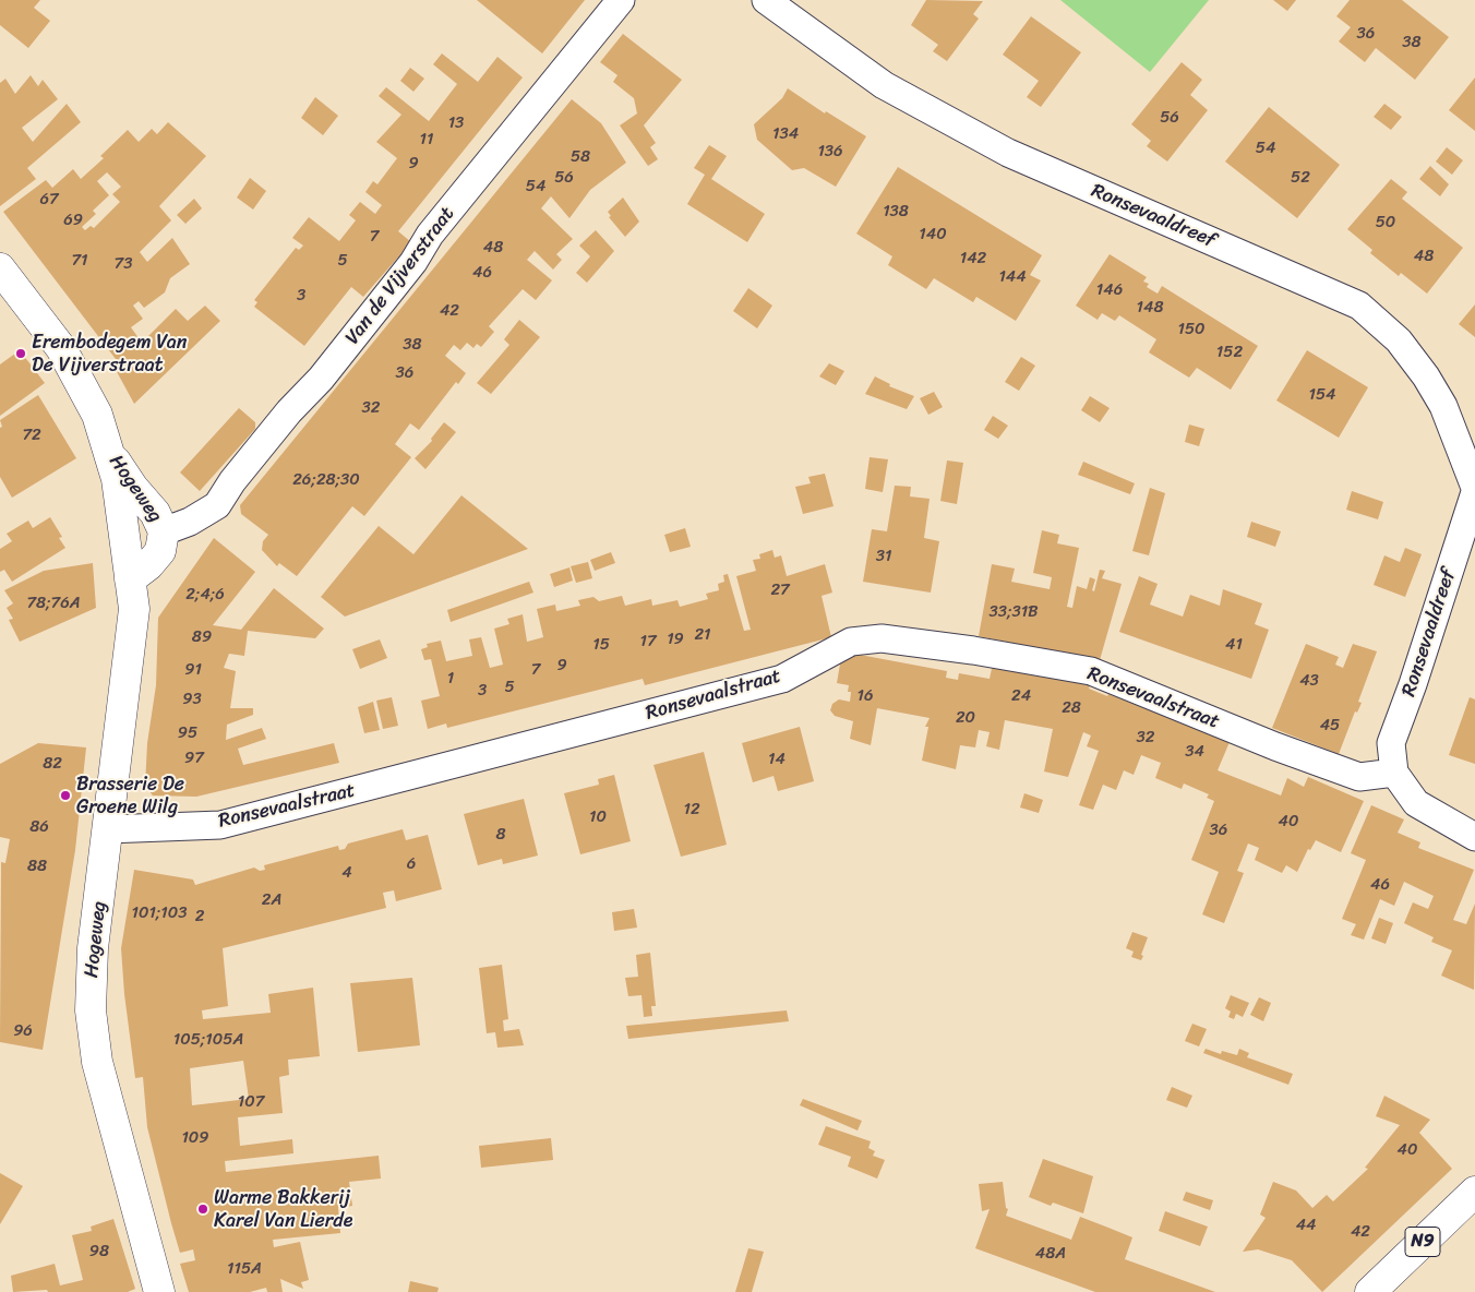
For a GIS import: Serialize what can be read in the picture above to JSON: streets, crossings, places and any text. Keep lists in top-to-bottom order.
{
  "streets": {
    "street": [
      "Ronsevaaldreef",
      "Van de Vijverstraat",
      "Hogeweg",
      "Ronsevaalstraat",
      "N9"
    ]
  },
  "crossings": [
    ["Ronsevaaldreef", "Ronsevaalstraat"],
    ["Van de Vijverstraat", "Hogeweg"],
    ["Hogeweg", "Ronsevaalstraat"]
  ],
  "places": ["Erembodegem Van De Vijverstraat", "Brasserie De Groene Wilg", "Warme Bakkerij Karel Van Lierde"],
  "house_numbers": [
    "36",
    "38",
    "56",
    "13",
    "134",
    "11",
    "54",
    "136",
    "58",
    "9",
    "56",
    "52",
    "54",
    "67",
    "138",
    "69",
    "50",
    "140",
    "7",
    "48",
    "48",
    "142",
    "71",
    "5",
    "73",
    "46",
    "144",
    "146",
    "3",
    "148",
    "42",
    "150",
    "38",
    "152",
    "36",
    "154",
    "32",
    "72",
    "26;28;30",
    "31",
    "27",
    "2;4;6",
    "78;76A",
    "33;31B",
    "21",
    "89",
    "19",
    "17",
    "15",
    "41",
    "9",
    "91",
    "7",
    "1",
    "43",
    "5",
    "3",
    "16",
    "24",
    "93",
    "28",
    "20",
    "45",
    "95",
    "32",
    "34",
    "97",
    "14",
    "82",
    "12",
    "10",
    "40",
    "86",
    "36",
    "8",
    "6",
    "88",
    "4",
    "46",
    "2A",
    "101;103",
    "2",
    "96",
    "105;105A",
    "107",
    "109",
    "40",
    "44",
    "42",
    "98",
    "48A",
    "115A"
  ]
}
